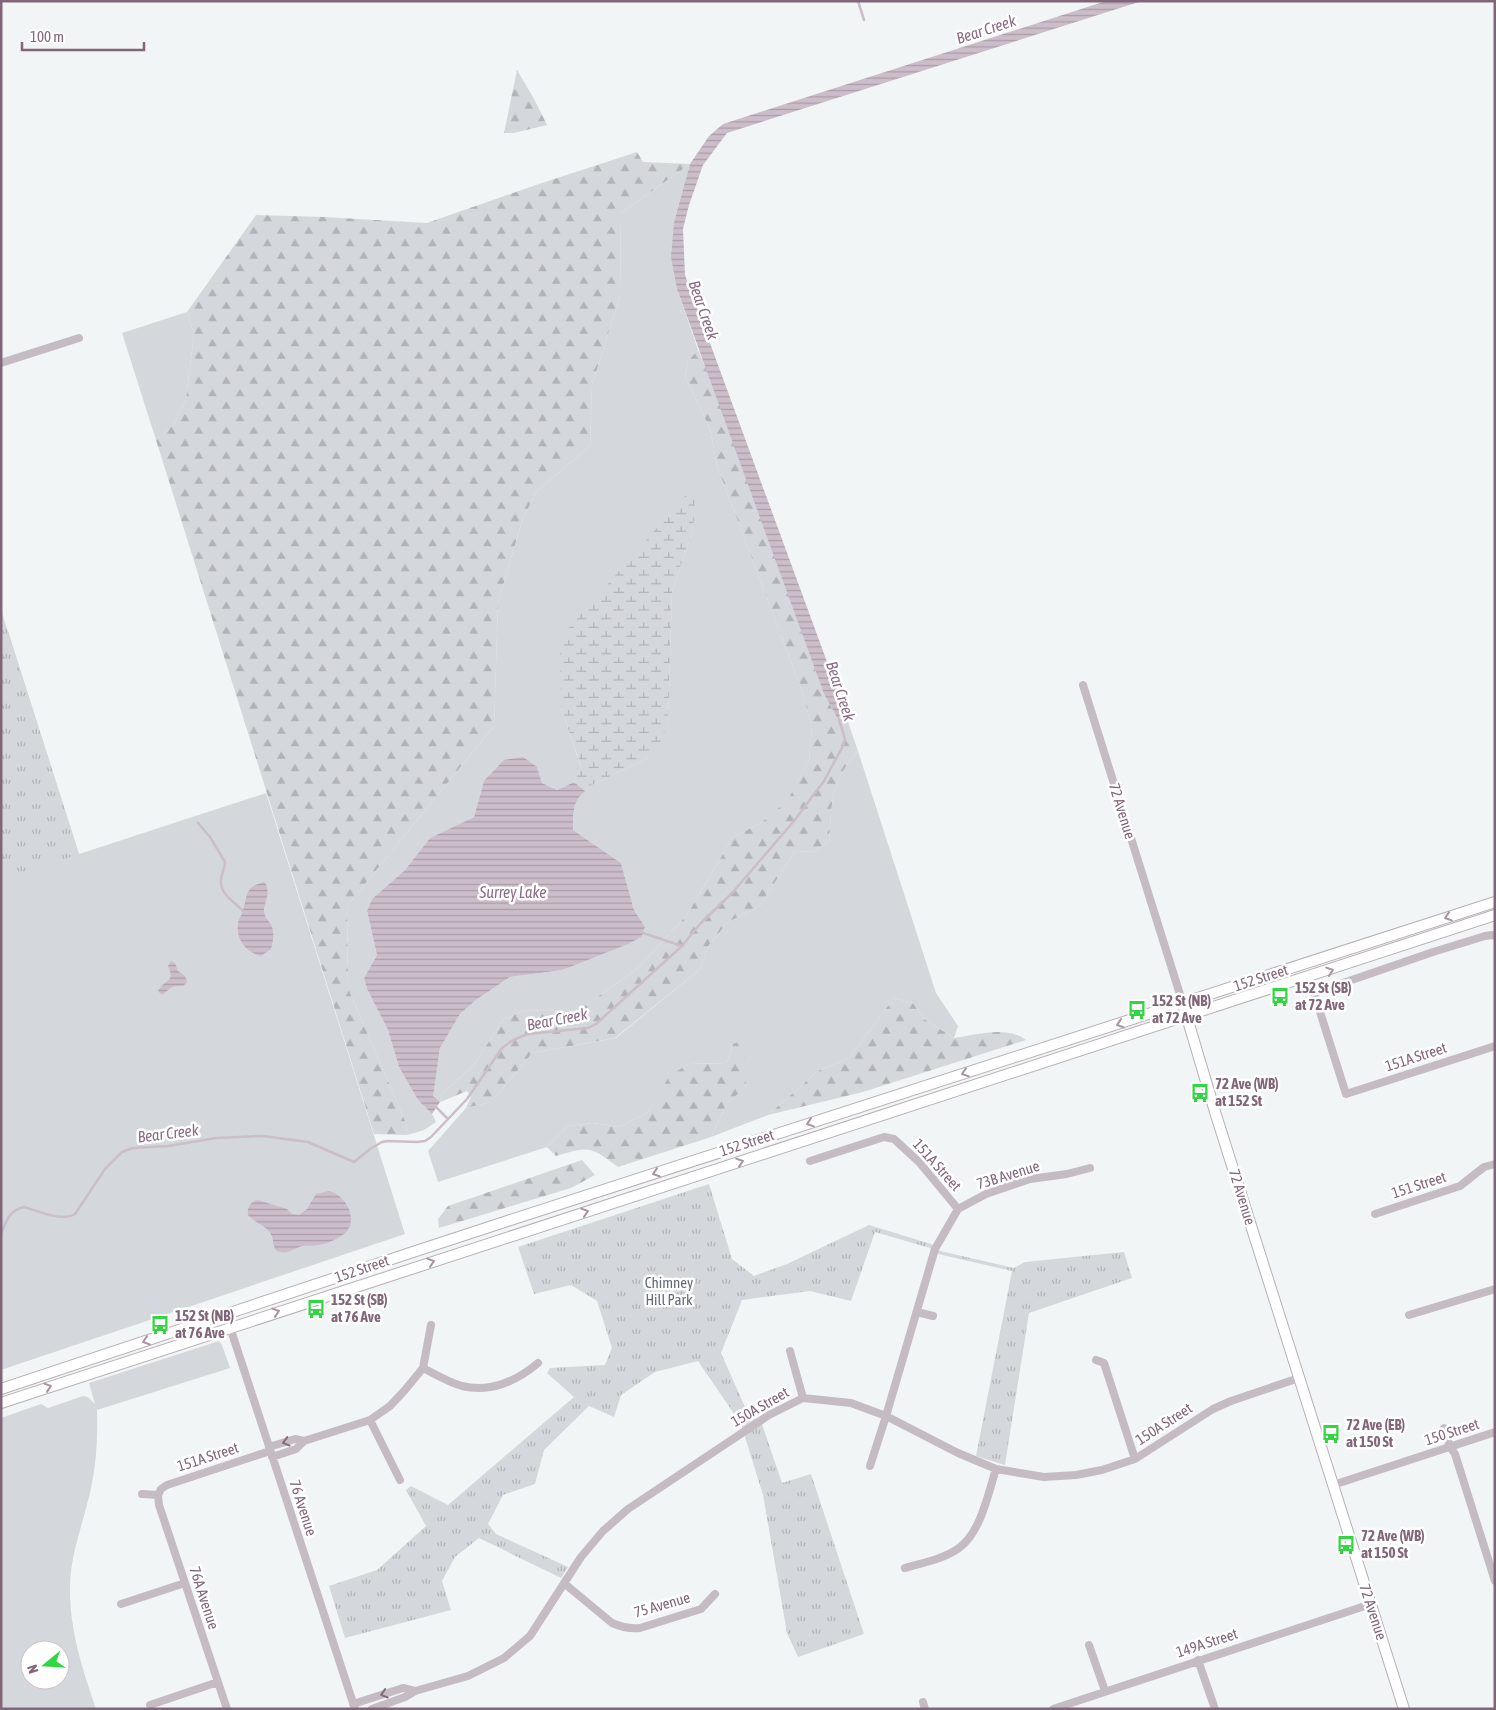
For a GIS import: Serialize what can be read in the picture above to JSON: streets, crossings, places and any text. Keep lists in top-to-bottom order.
{
  "streets": {
    "main road": ["72 Avenue", "152 Street"],
    "street": [
      "151A Street",
      "73B Avenue",
      "151 Street",
      "150A Street",
      "150 Street",
      "76 Avenue",
      "76A Avenue",
      "75 Avenue",
      "149A Street"
    ]
  },
  "crossings": [
    ["72 Avenue", "152 Street"],
    ["72 Avenue", "150A Street"],
    ["72 Avenue", "150 Street"],
    ["72 Avenue", "149A Street"],
    ["152 Street", "76 Avenue"],
    ["151A Street", "73B Avenue"],
    ["151A Street", "76 Avenue"],
    ["151A Street", "76A Avenue"],
    ["150A Street", "76 Avenue"],
    ["150A Street", "75 Avenue"]
  ],
  "water": ["Bear Creek", "Surrey Lake"],
  "parks": ["Chimney Hill Park"],
  "places": {
    "bus stop": [
      "152 St (SB) at 72 Ave",
      "152 St (NB) at 72 Ave",
      "72 Ave (WB) at 152 St",
      "152 St (SB) at 76 Ave",
      "152 St (NB) at 76 Ave",
      "72 Ave (EB) at 150 St",
      "72 Ave (WB) at 150 St"
    ]
  },
  "scale_bar": "100 m",
  "north": "left"
}
